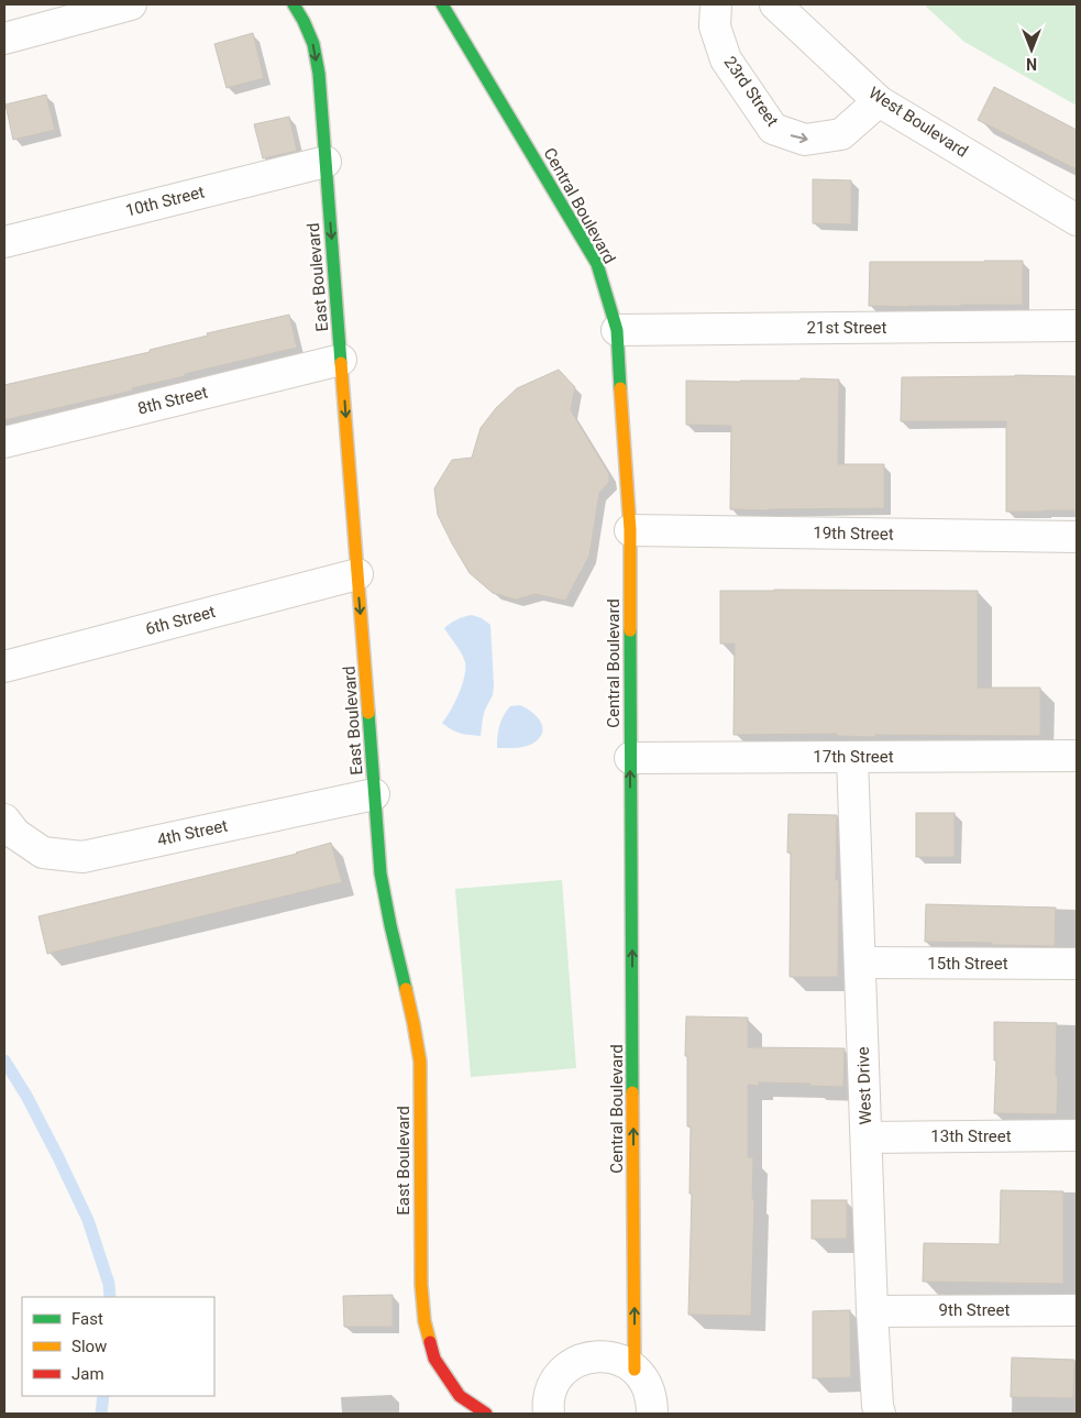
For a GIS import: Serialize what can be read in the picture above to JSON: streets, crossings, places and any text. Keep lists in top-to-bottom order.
{
  "streets": {
    "street": [
      "23rd Street",
      "West Boulevard",
      "10th Street",
      "Central Boulevard",
      "East Boulevard",
      "21st Street",
      "8th Street",
      "19th Street",
      "6th Street",
      "17th Street",
      "4th Street",
      "15th Street",
      "West Drive",
      "13th Street",
      "9th Street"
    ]
  },
  "crossings": [
    ["23rd Street", "West Boulevard"],
    ["10th Street", "East Boulevard"],
    ["Central Boulevard", "21st Street"],
    ["Central Boulevard", "19th Street"],
    ["Central Boulevard", "17th Street"],
    ["East Boulevard", "8th Street"],
    ["East Boulevard", "6th Street"],
    ["East Boulevard", "4th Street"],
    ["17th Street", "West Drive"],
    ["15th Street", "West Drive"],
    ["West Drive", "13th Street"],
    ["West Drive", "9th Street"]
  ],
  "one_way": ["Central Boulevard", "East Boulevard"],
  "legend": ["Fast", "Slow", "Jam"],
  "north": "bottom"
}
